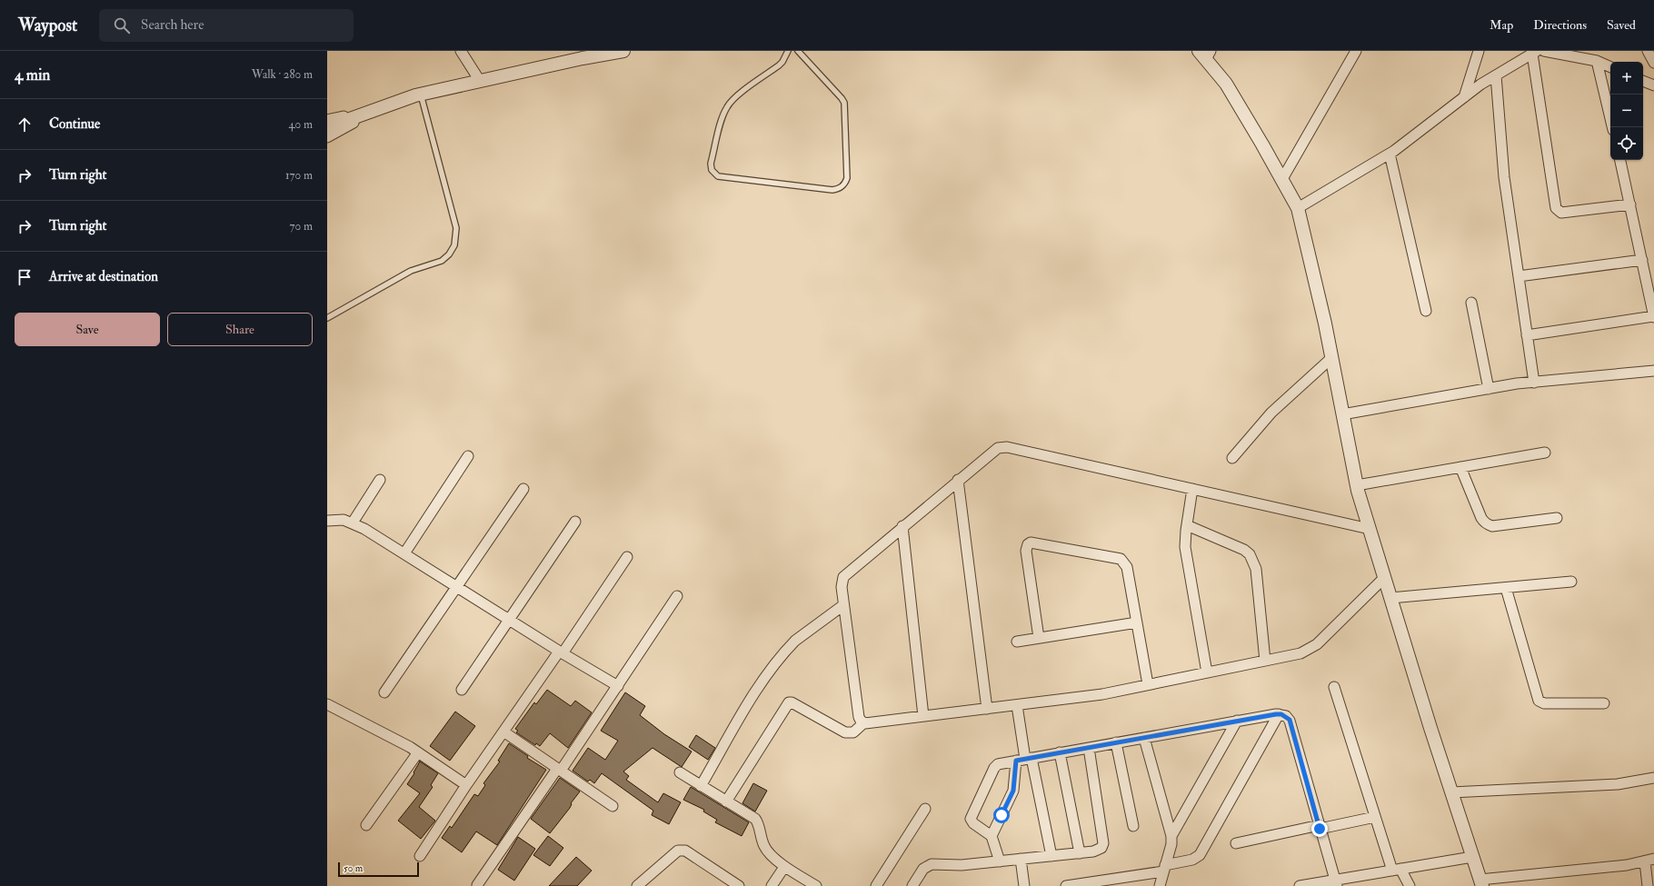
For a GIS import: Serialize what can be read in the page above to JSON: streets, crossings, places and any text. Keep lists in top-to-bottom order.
{
  "scale_bar": "50 m",
  "page": {
    "header": "Waypost",
    "search": "Search here",
    "nav": ["Map", "Directions", "Saved"],
    "heading": ["4 min", "Walk · 280 m"],
    "map_buttons": ["+", "−"],
    "list": [
      ["Continue", "40 m"],
      ["Turn right", "170 m"],
      ["Turn right", "70 m"],
      "Arrive at destination"
    ],
    "buttons": ["Save", "Share"],
    "scale": "50 m"
  }
}
